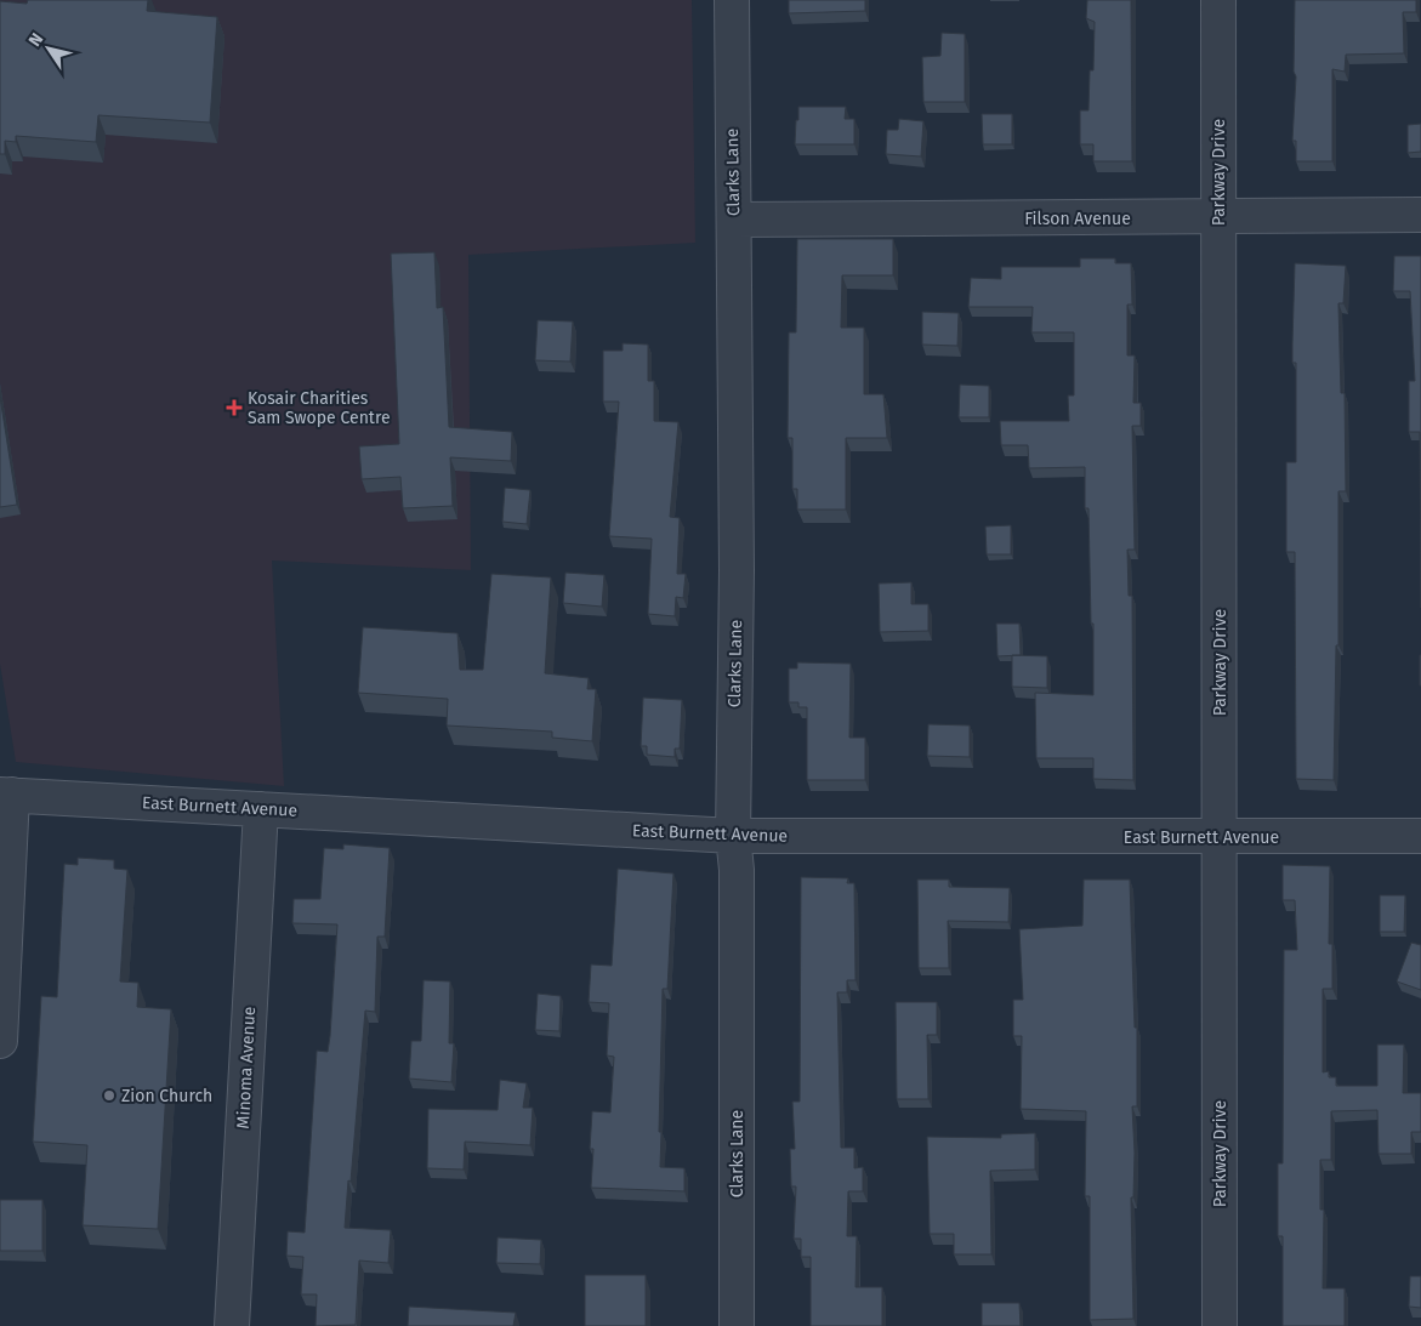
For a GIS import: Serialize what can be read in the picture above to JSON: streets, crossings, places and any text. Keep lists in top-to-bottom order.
{
  "streets": {
    "street": [
      "Clarks Lane",
      "Parkway Drive",
      "Filson Avenue",
      "East Burnett Avenue",
      "Minoma Avenue"
    ]
  },
  "crossings": [
    ["Clarks Lane", "Filson Avenue"],
    ["Clarks Lane", "East Burnett Avenue"],
    ["Parkway Drive", "Filson Avenue"],
    ["Parkway Drive", "East Burnett Avenue"],
    ["East Burnett Avenue", "Minoma Avenue"]
  ],
  "places": {
    "health": ["Kosair Charities Sam Swope Centre"],
    "other": ["Zion Church"]
  },
  "north": "top left"
}
